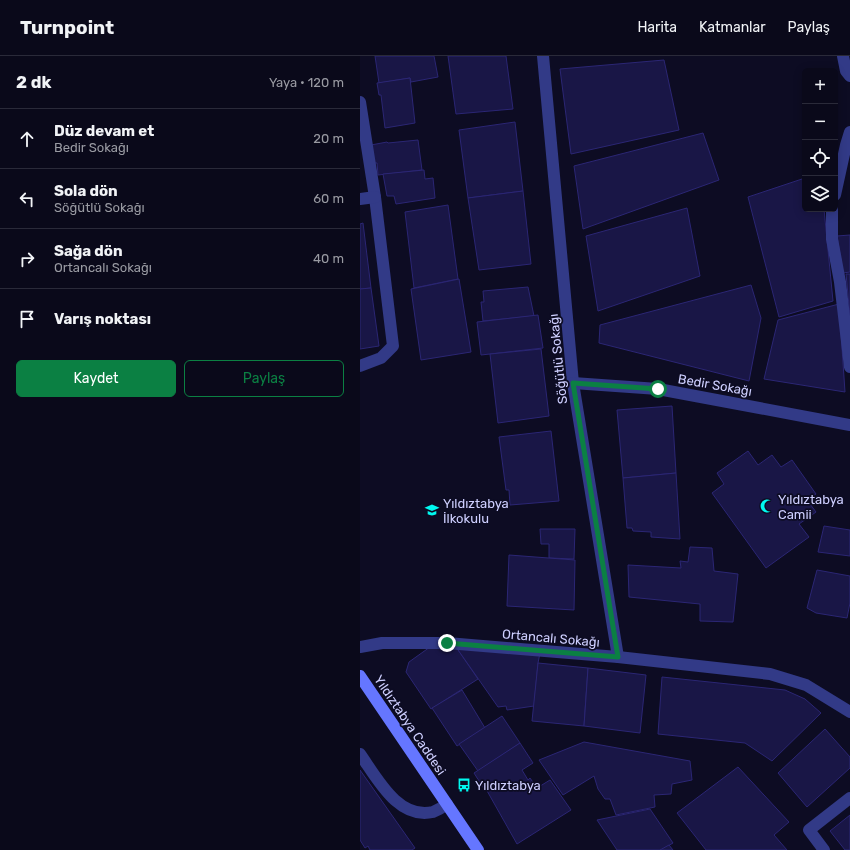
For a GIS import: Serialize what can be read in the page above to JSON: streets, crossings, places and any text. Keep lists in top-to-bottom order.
{
  "streets": {
    "main road": ["Yıldıztabya Caddesi"],
    "street": ["Söğütlü Sokağı", "Bedir Sokağı", "Ortancalı Sokağı"]
  },
  "crossings": [
    ["Söğütlü Sokağı", "Bedir Sokağı"],
    ["Söğütlü Sokağı", "Ortancalı Sokağı"]
  ],
  "places": {
    "mosque": ["Yıldıztabya Camii"],
    "school or university": ["Yıldıztabya İlkokulu"],
    "bus stop": ["Yıldıztabya"]
  },
  "page": {
    "header": "Turnpoint",
    "nav": ["Harita", "Katmanlar", "Paylaş"],
    "heading": ["2 dk", "Yaya · 120 m"],
    "map_buttons": ["+", "−"],
    "list": [
      ["Düz devam et", "Bedir Sokağı", "20 m"],
      ["Sola dön", "Söğütlü Sokağı", "60 m"],
      ["Sağa dön", "Ortancalı Sokağı", "40 m"],
      "Varış noktası"
    ],
    "buttons": ["Kaydet", "Paylaş"]
  }
}
